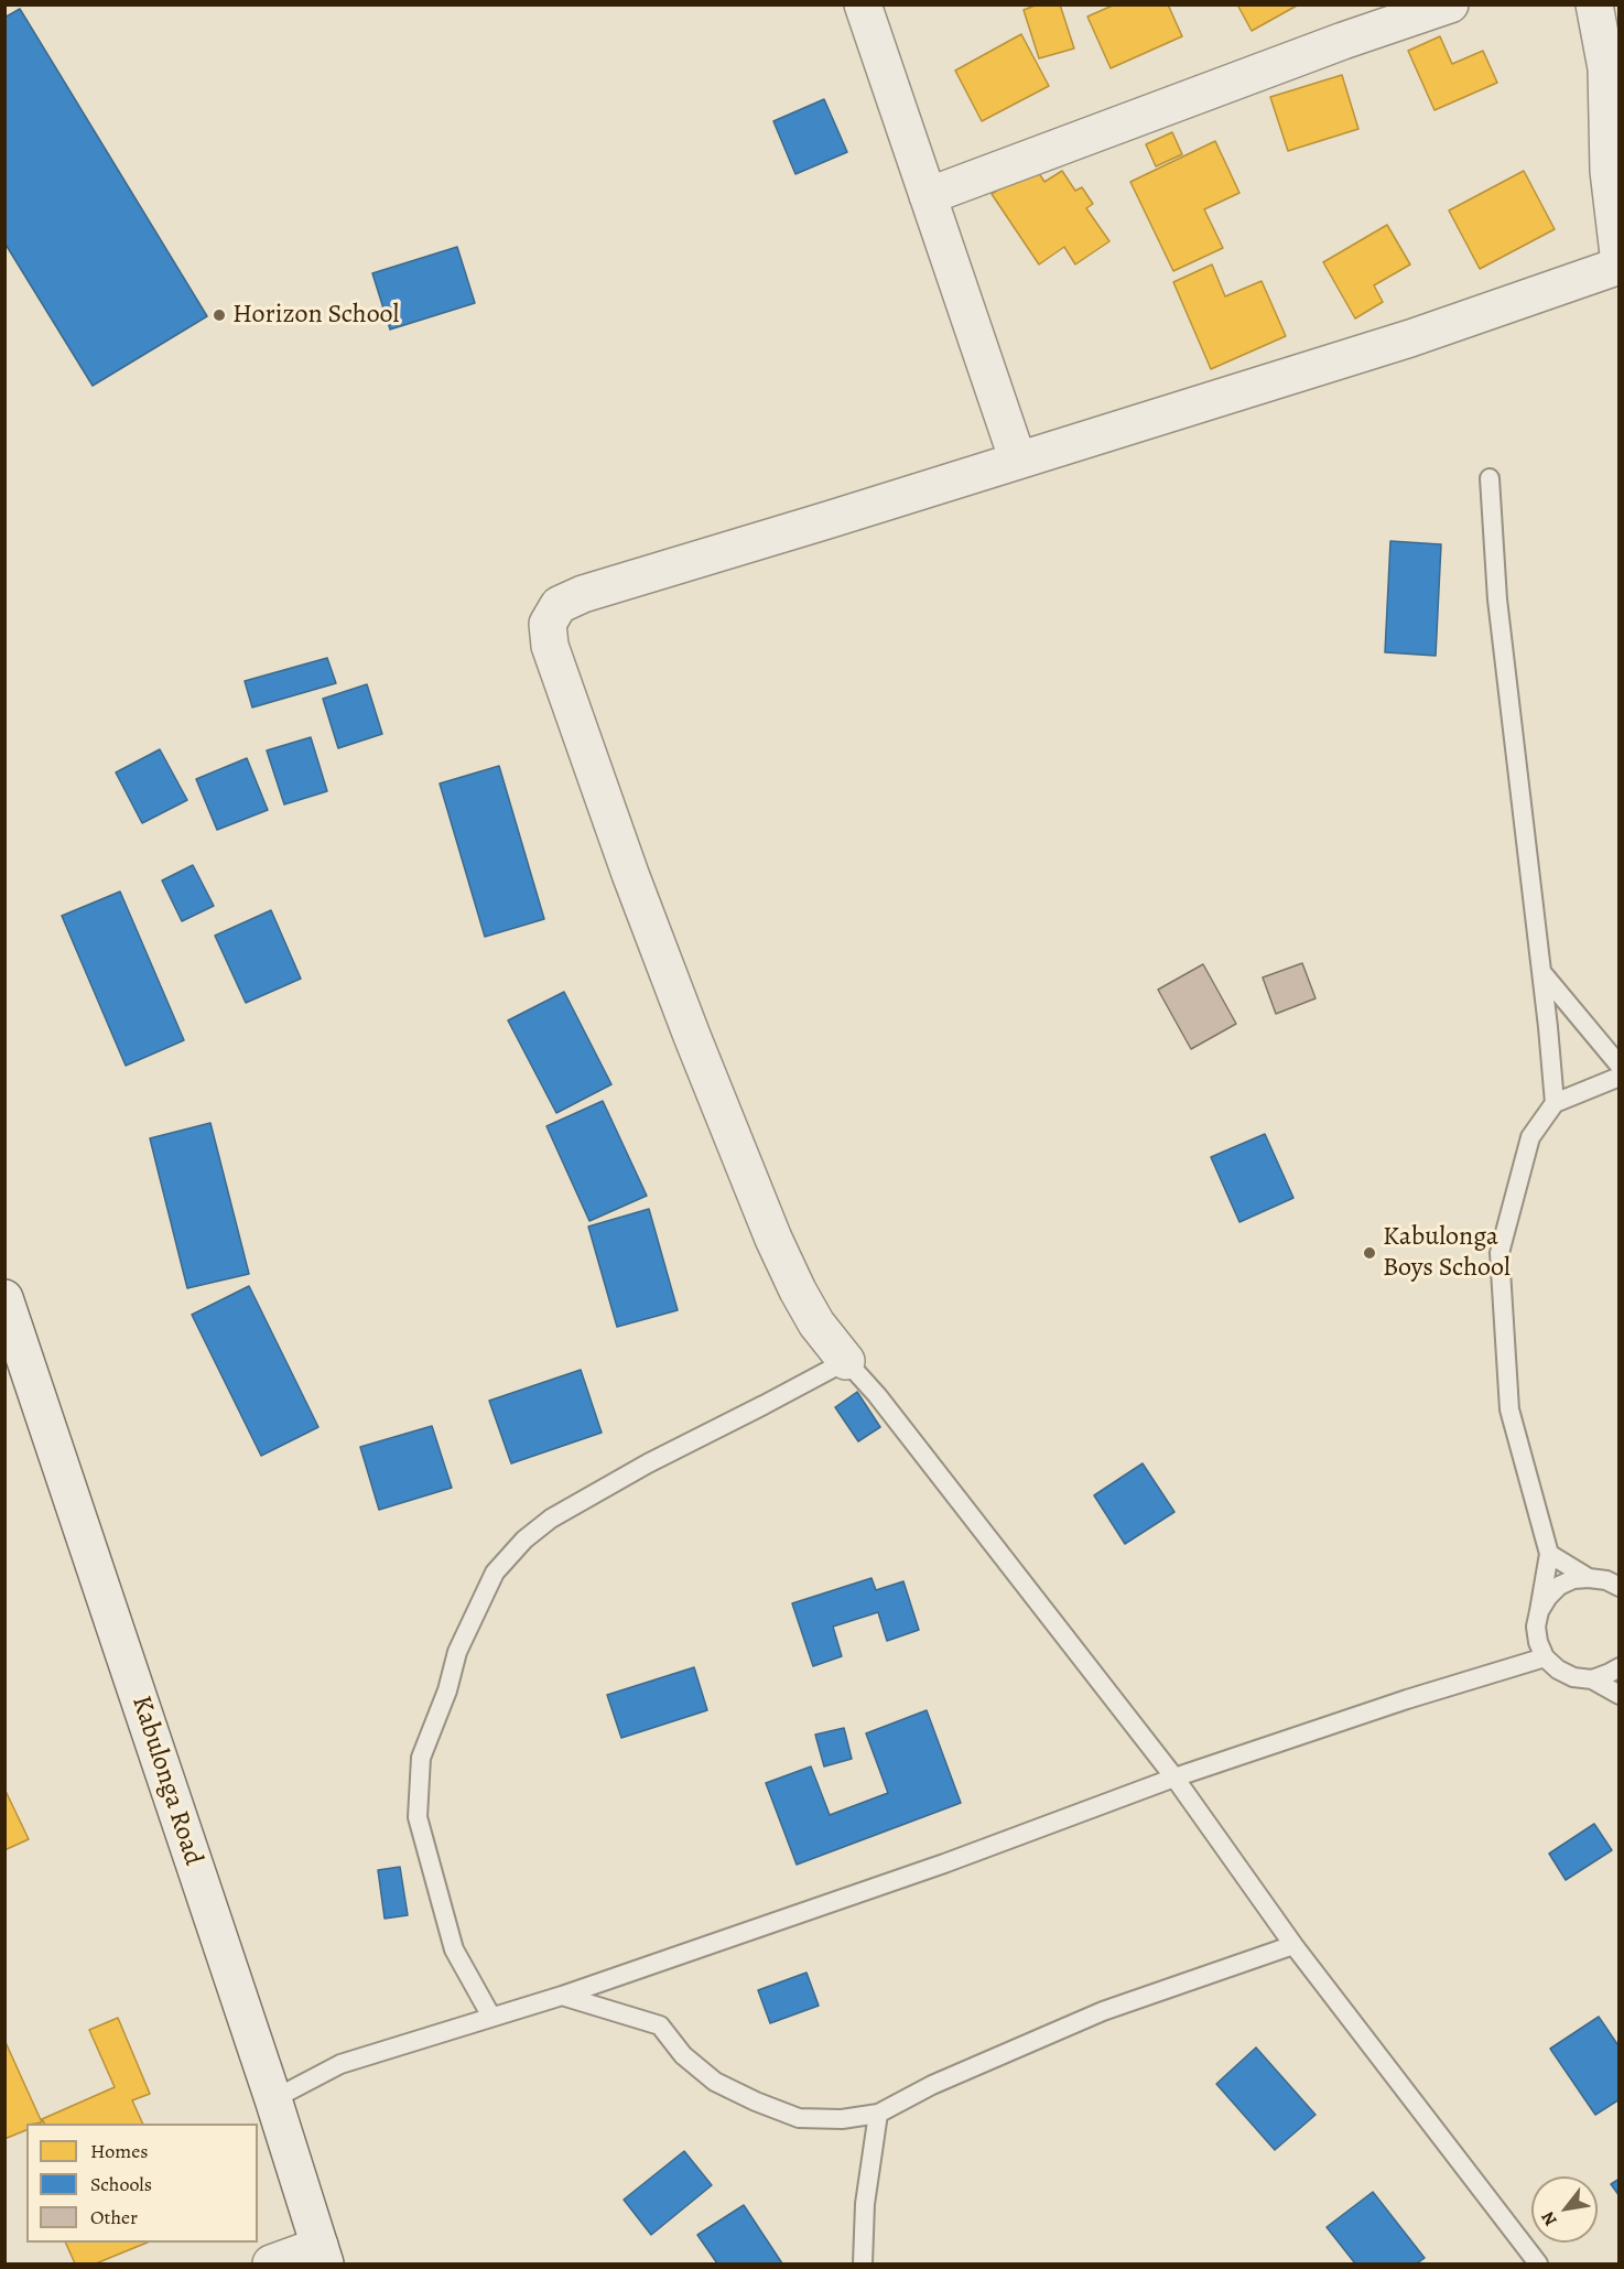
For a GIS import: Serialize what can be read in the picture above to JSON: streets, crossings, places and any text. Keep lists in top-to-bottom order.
{
  "streets": {
    "street": ["Kabulonga Road"]
  },
  "places": ["Horizon School", "Kabulonga Boys School"],
  "legend": ["Homes", "Schools", "Other"],
  "north": "bottom left"
}
